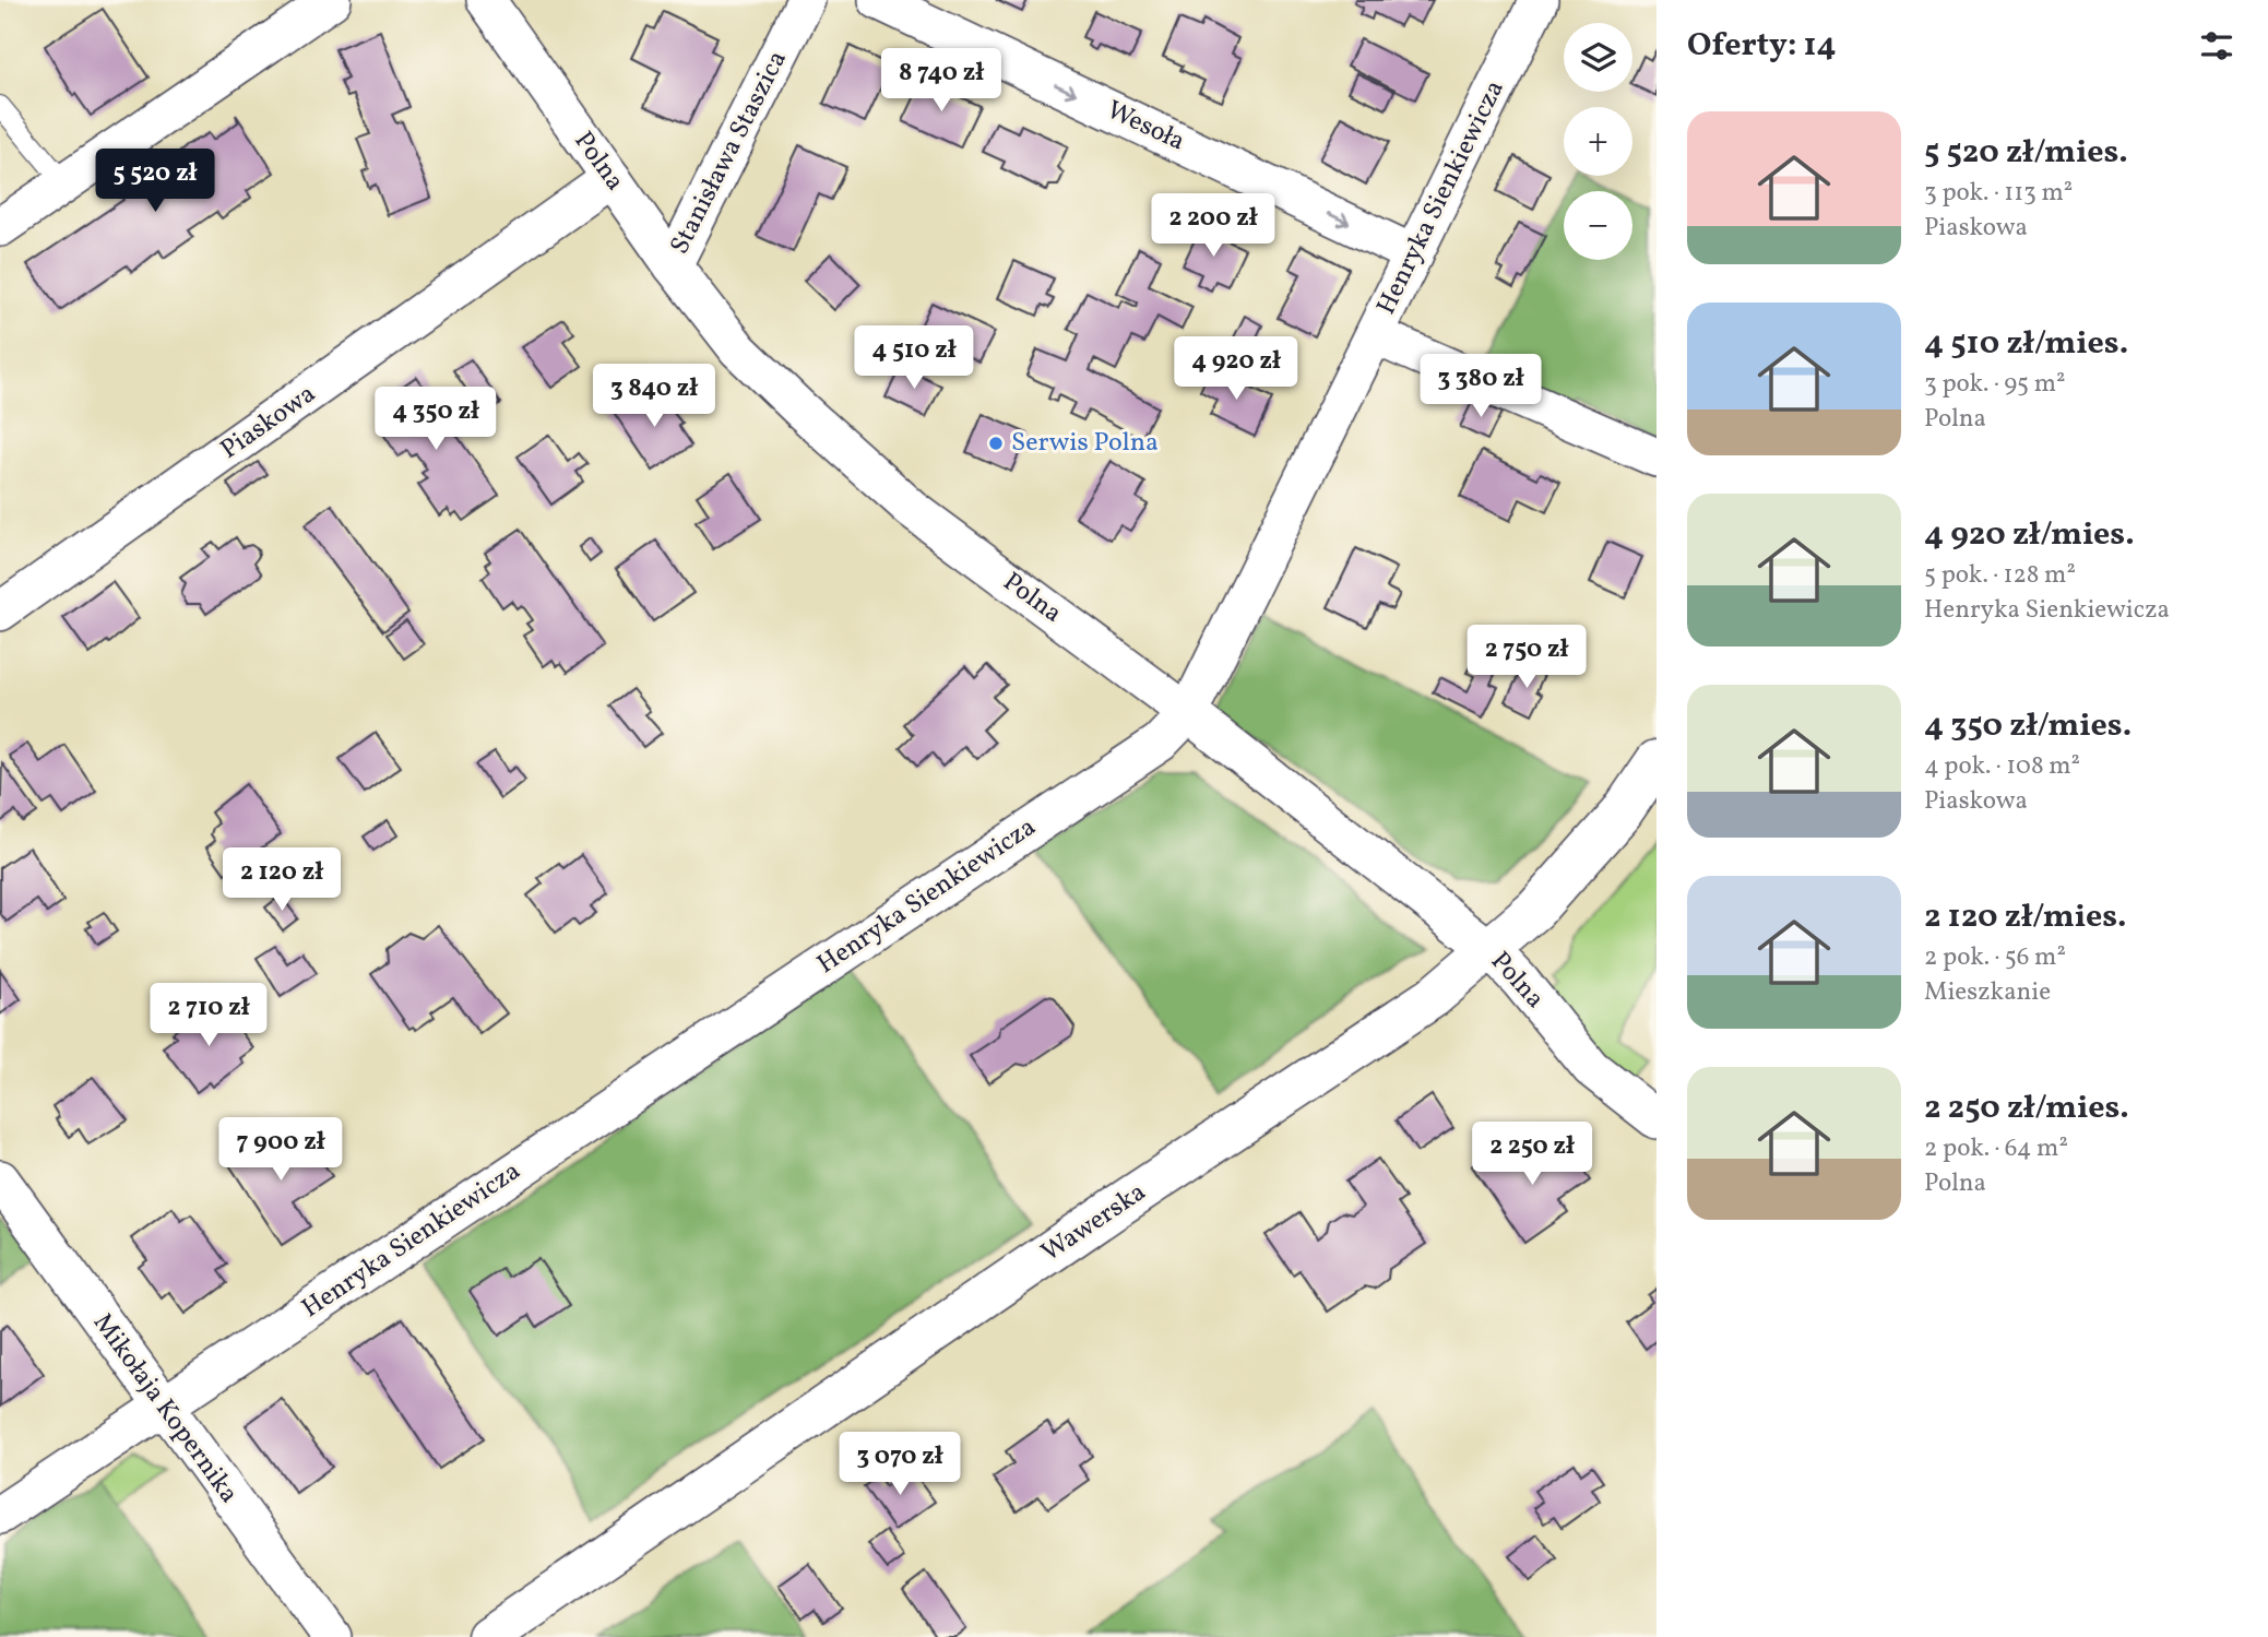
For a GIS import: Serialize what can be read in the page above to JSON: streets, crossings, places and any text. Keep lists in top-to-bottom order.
{
  "streets": {
    "street": [
      "Wesoła",
      "Stanisława Staszica",
      "Polna",
      "Henryka Sienkiewicza",
      "Piaskowa",
      "Wawerska",
      "Mikołaja Kopernika"
    ]
  },
  "crossings": [
    ["Wesoła", "Henryka Sienkiewicza"],
    ["Stanisława Staszica", "Polna"],
    ["Polna", "Henryka Sienkiewicza"],
    ["Polna", "Piaskowa"],
    ["Polna", "Wawerska"],
    ["Henryka Sienkiewicza", "Mikołaja Kopernika"]
  ],
  "one_way": ["Wesoła"],
  "places": ["Serwis Polna"],
  "page": {
    "heading": "Oferty: 14",
    "map_buttons": ["+", "−"],
    "price": [
      "8 740 zł",
      "5 520 zł",
      "2 200 zł",
      "4 510 zł",
      "4 920 zł",
      "3 380 zł",
      "3 840 zł",
      "4 350 zł",
      "2 750 zł",
      "2 120 zł",
      "2 710 zł",
      "7 900 zł",
      "2 250 zł",
      "3 070 zł"
    ],
    "list": [
      {
        "name": "5 520 zł/mies.",
        "note": "3 pok. · 113 m² · Piaskowa"
      },
      {
        "name": "4 510 zł/mies.",
        "note": "3 pok. · 95 m² · Polna"
      },
      {
        "name": "4 920 zł/mies.",
        "note": "5 pok. · 128 m² · Henryka Sienkiewicza"
      },
      {
        "name": "4 350 zł/mies.",
        "note": "4 pok. · 108 m² · Piaskowa"
      },
      {
        "name": "2 120 zł/mies.",
        "note": "2 pok. · 56 m² · Mieszkanie"
      },
      {
        "name": "2 250 zł/mies.",
        "note": "2 pok. · 64 m² · Polna"
      }
    ]
  }
}
